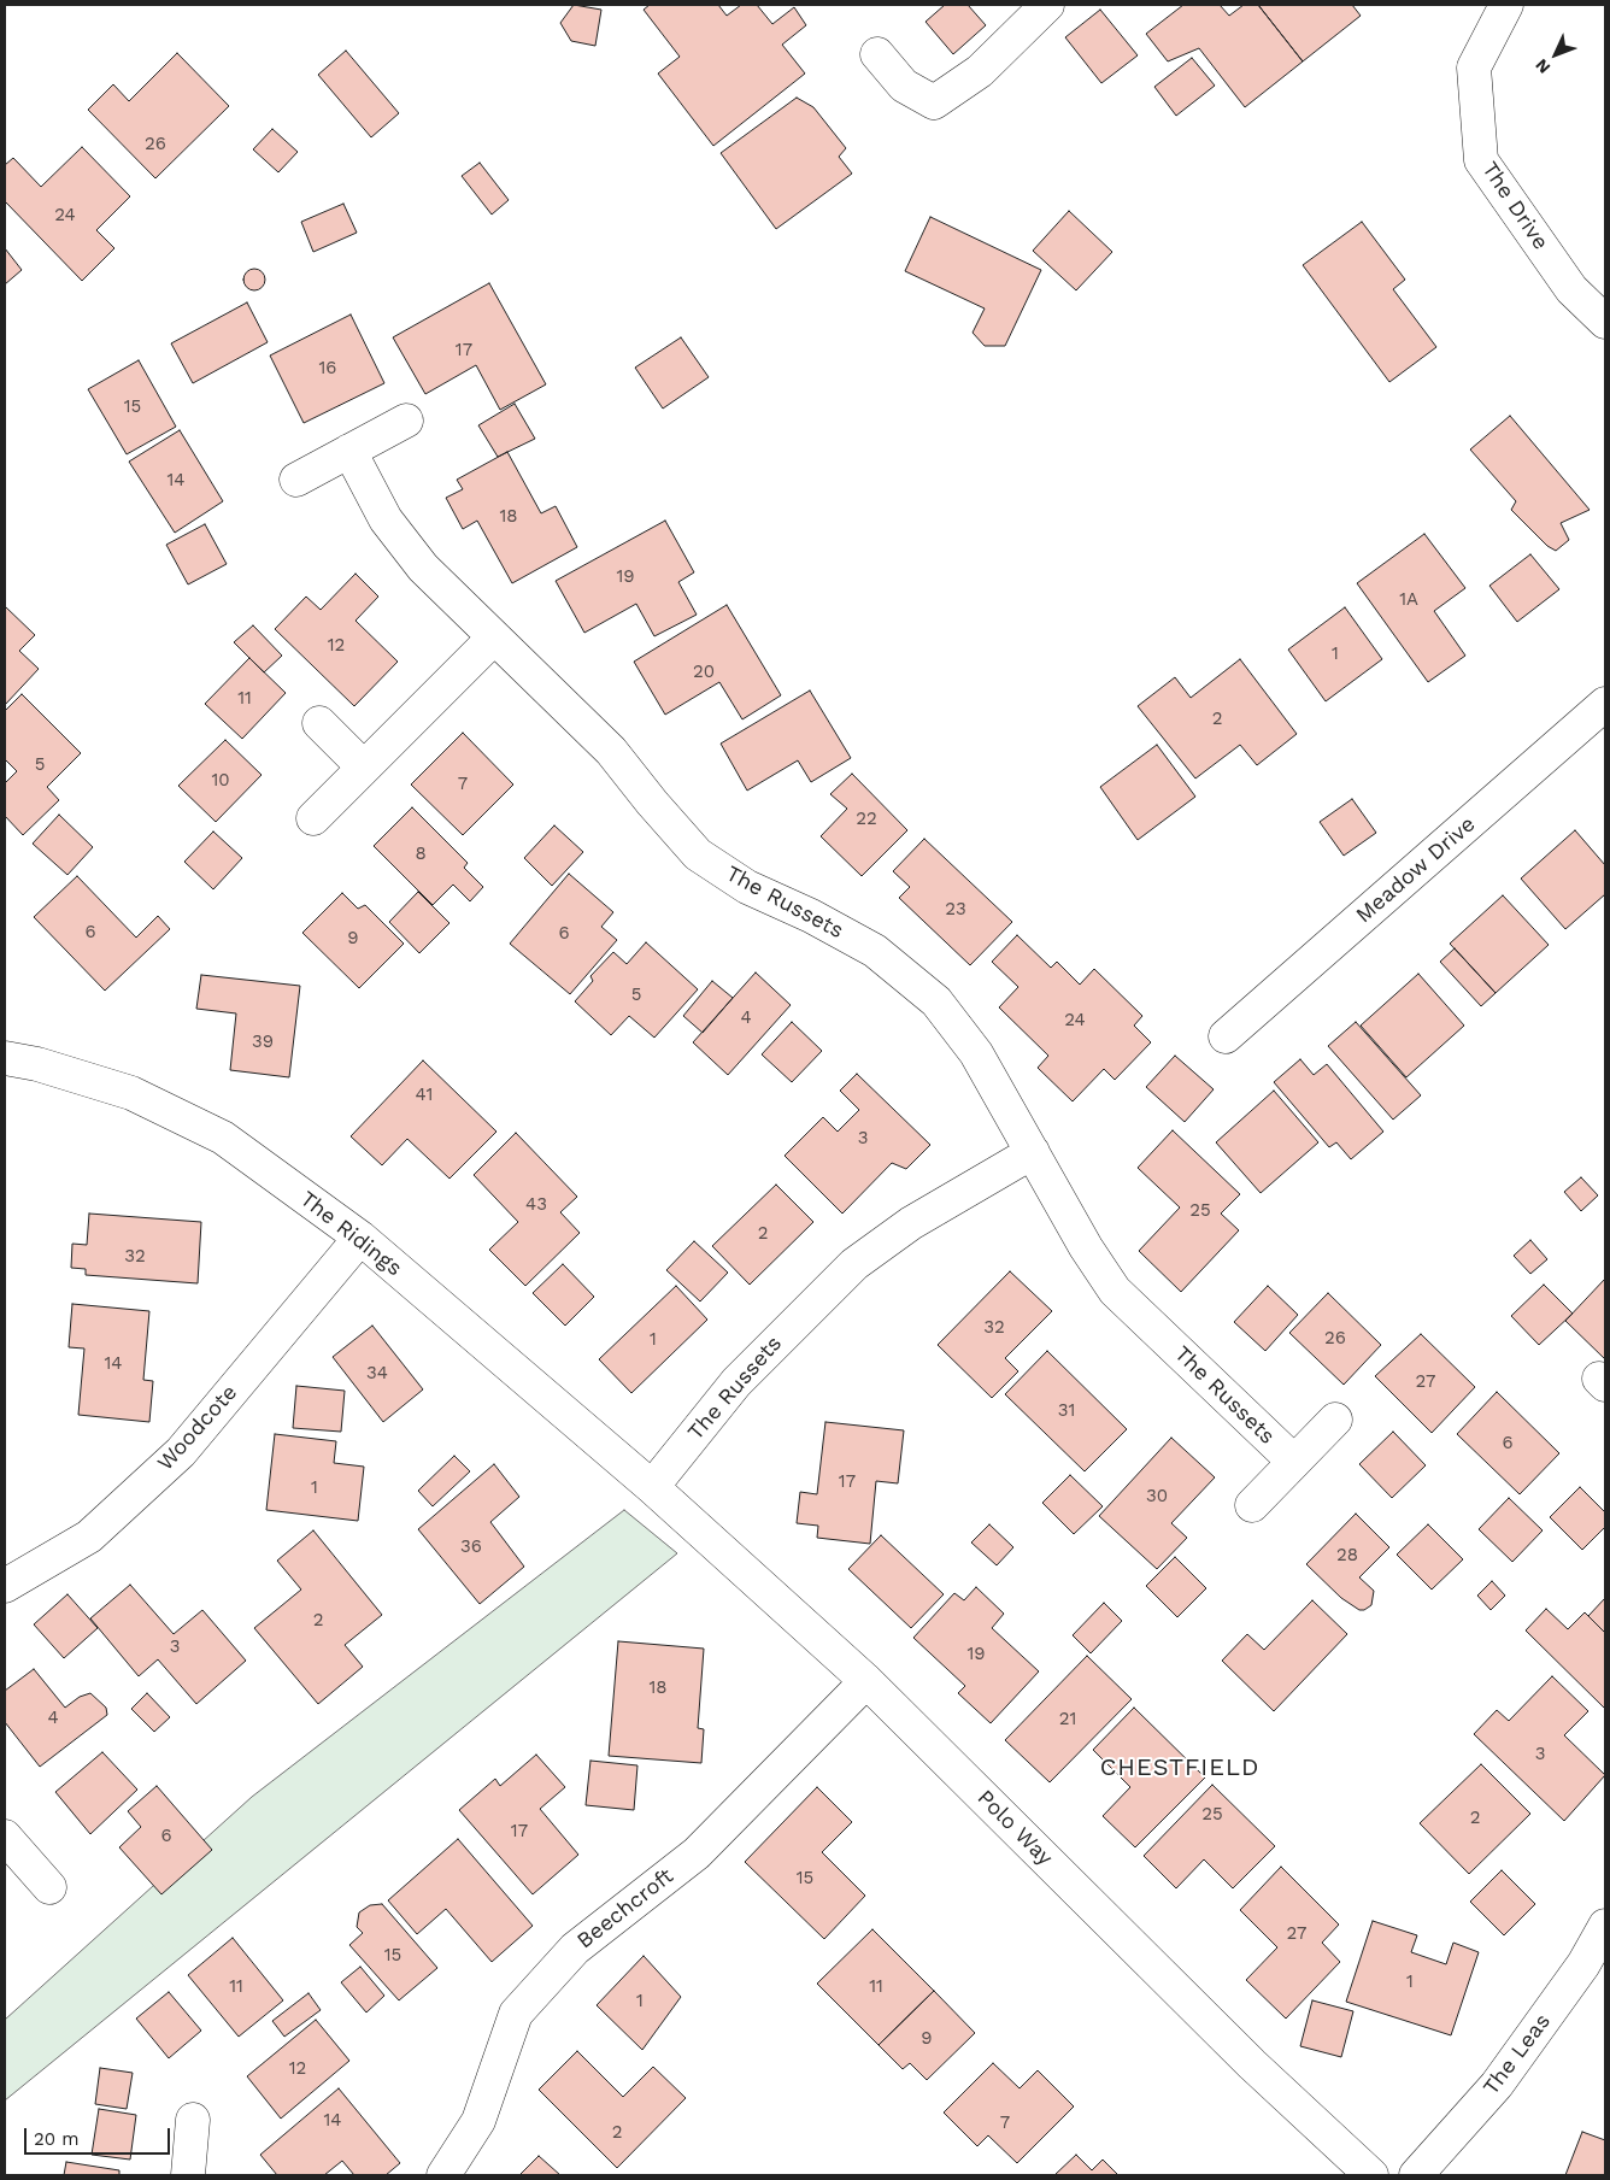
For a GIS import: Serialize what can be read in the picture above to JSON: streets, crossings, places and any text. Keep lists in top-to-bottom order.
{
  "streets": {
    "street": [
      "The Drive",
      "Meadow Drive",
      "The Russets",
      "The Ridings",
      "Woodcote",
      "Polo Way",
      "Beechcroft",
      "The Leas"
    ]
  },
  "crossings": [
    ["The Russets", "The Ridings"],
    ["The Russets", "Polo Way"],
    ["The Ridings", "Woodcote"],
    ["The Ridings", "Polo Way"],
    ["Polo Way", "Beechcroft"]
  ],
  "districts": ["CHESTFIELD"],
  "house_numbers": [
    "26",
    "24",
    "17",
    "16",
    "15",
    "14",
    "18",
    "19",
    "1A",
    "12",
    "1",
    "20",
    "11",
    "2",
    "5",
    "10",
    "7",
    "22",
    "8",
    "23",
    "6",
    "6",
    "9",
    "5",
    "4",
    "24",
    "39",
    "41",
    "3",
    "43",
    "25",
    "2",
    "32",
    "32",
    "26",
    "1",
    "14",
    "34",
    "27",
    "31",
    "6",
    "17",
    "1",
    "30",
    "36",
    "28",
    "2",
    "3",
    "19",
    "18",
    "4",
    "21",
    "3",
    "25",
    "2",
    "17",
    "6",
    "15",
    "27",
    "15",
    "1",
    "11",
    "11",
    "1",
    "9",
    "12",
    "14",
    "7",
    "2"
  ],
  "scale_bar": "20 m",
  "north": "bottom left"
}
